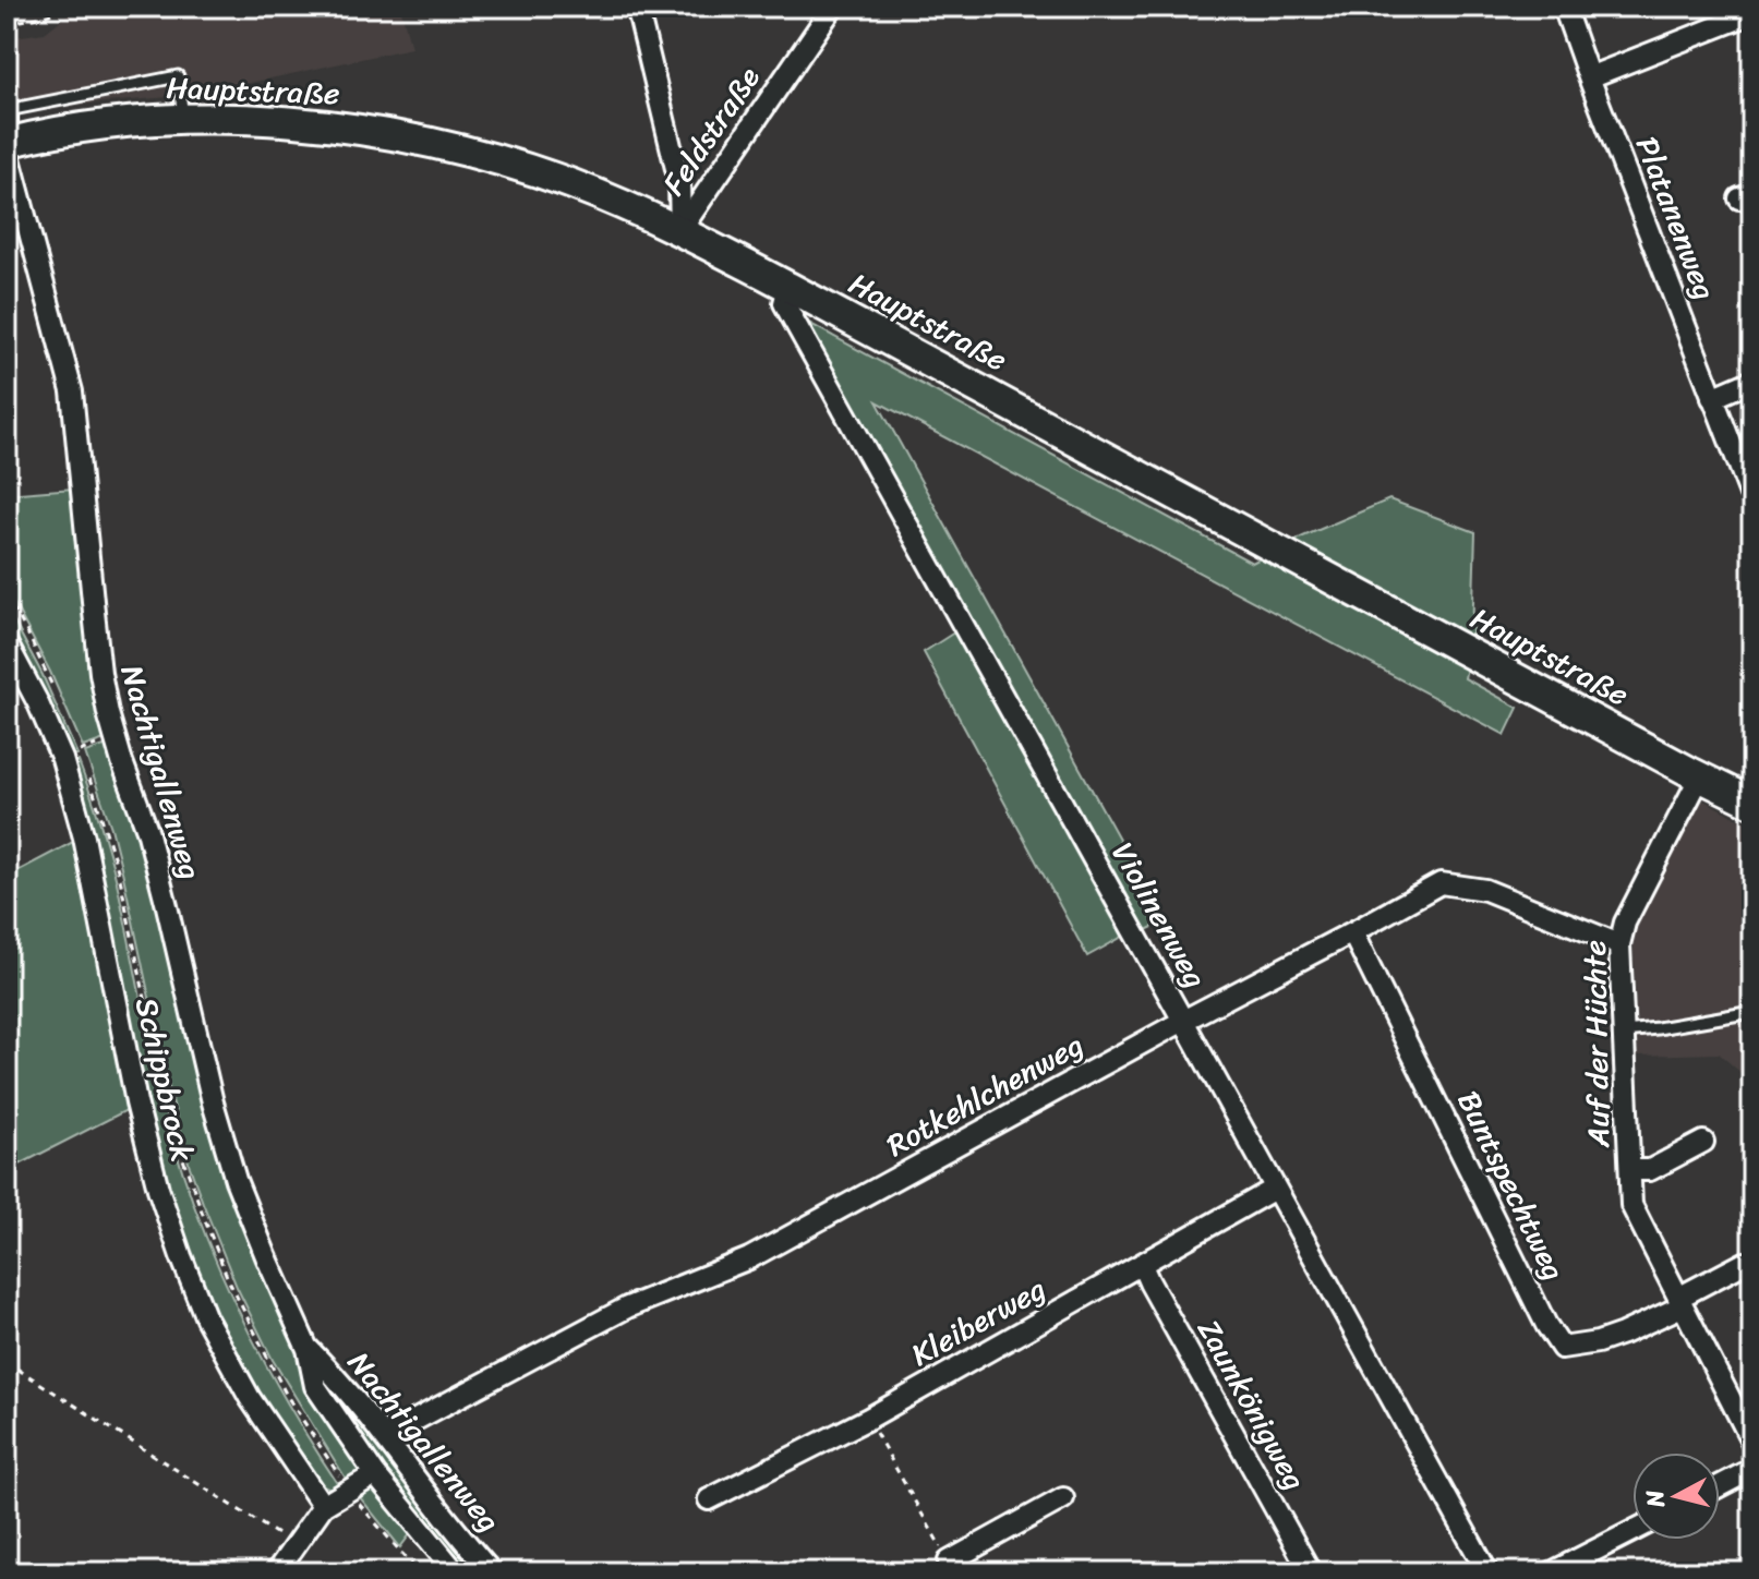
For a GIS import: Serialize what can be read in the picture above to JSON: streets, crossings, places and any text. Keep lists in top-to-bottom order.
{
  "streets": {
    "street": [
      "Hauptstraße",
      "Feldstraße",
      "Platanenweg",
      "Nachtigallenweg",
      "Violinenweg",
      "Auf der Hüchte",
      "Schippbrock",
      "Rotkehlchenweg",
      "Buntspechtweg",
      "Kleiberweg",
      "Zaunkönigweg"
    ]
  },
  "crossings": [
    ["Hauptstraße", "Feldstraße"],
    ["Hauptstraße", "Nachtigallenweg"],
    ["Hauptstraße", "Violinenweg"],
    ["Hauptstraße", "Auf der Hüchte"],
    ["Nachtigallenweg", "Rotkehlchenweg"],
    ["Violinenweg", "Rotkehlchenweg"],
    ["Violinenweg", "Kleiberweg"],
    ["Auf der Hüchte", "Rotkehlchenweg"],
    ["Auf der Hüchte", "Buntspechtweg"],
    ["Rotkehlchenweg", "Buntspechtweg"],
    ["Kleiberweg", "Zaunkönigweg"]
  ],
  "north": "left"
}
